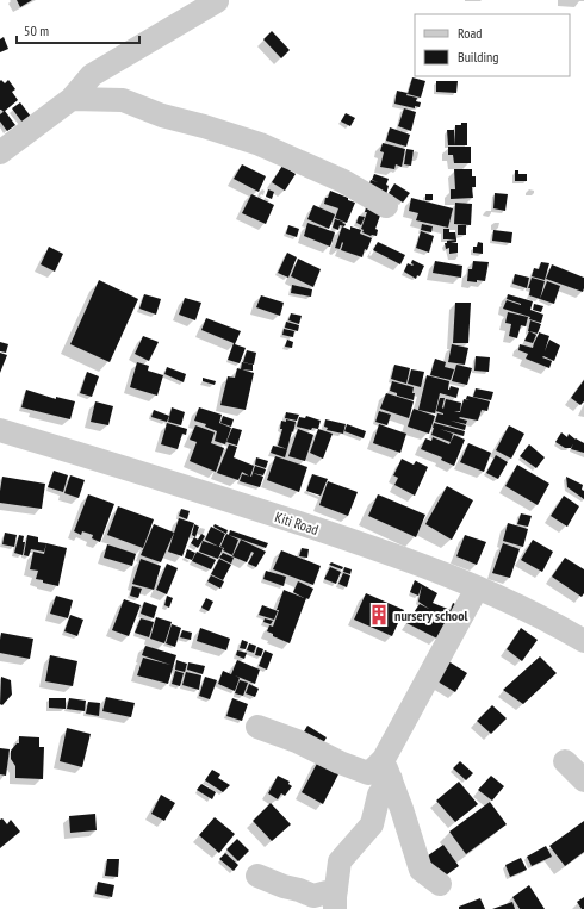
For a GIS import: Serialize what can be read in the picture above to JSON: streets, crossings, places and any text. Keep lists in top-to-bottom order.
{
  "streets": {
    "street": ["Kiti Road"]
  },
  "places": {
    "building": ["nursery school"]
  },
  "legend": ["Road", "Building"],
  "scale_bar": "50 m"
}
